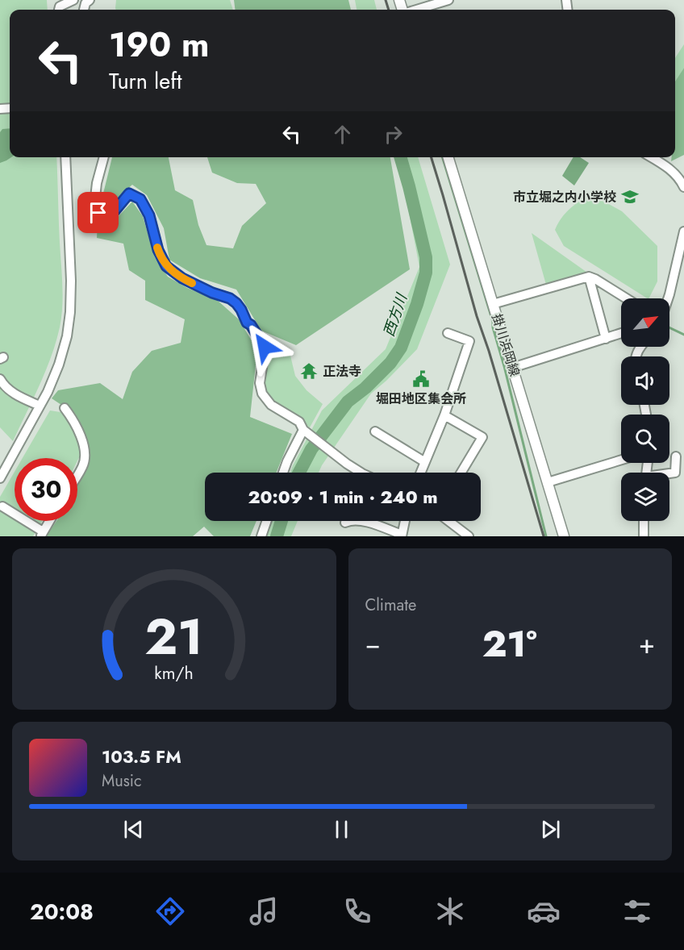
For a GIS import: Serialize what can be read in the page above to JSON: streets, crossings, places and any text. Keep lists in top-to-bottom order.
{
  "streets": {
    "main road": ["掛川浜岡線"]
  },
  "water": ["西方川"],
  "places": {
    "school or university": ["市立堀之内小学校"],
    "temple": ["正法寺"],
    "public building": ["堀田地区集会所"]
  },
  "north": "top right",
  "page": {
    "turn": ["190 m", "Turn left"],
    "limit": "30",
    "trip": "20:09 · 1 min · 240 m",
    "tile": "Climate",
    "heat": ["−", "21°", "+"],
    "song": ["103.5 FM", "Music"],
    "tabs": "20:08",
    "gauge": ["21", "km/h"]
  }
}
